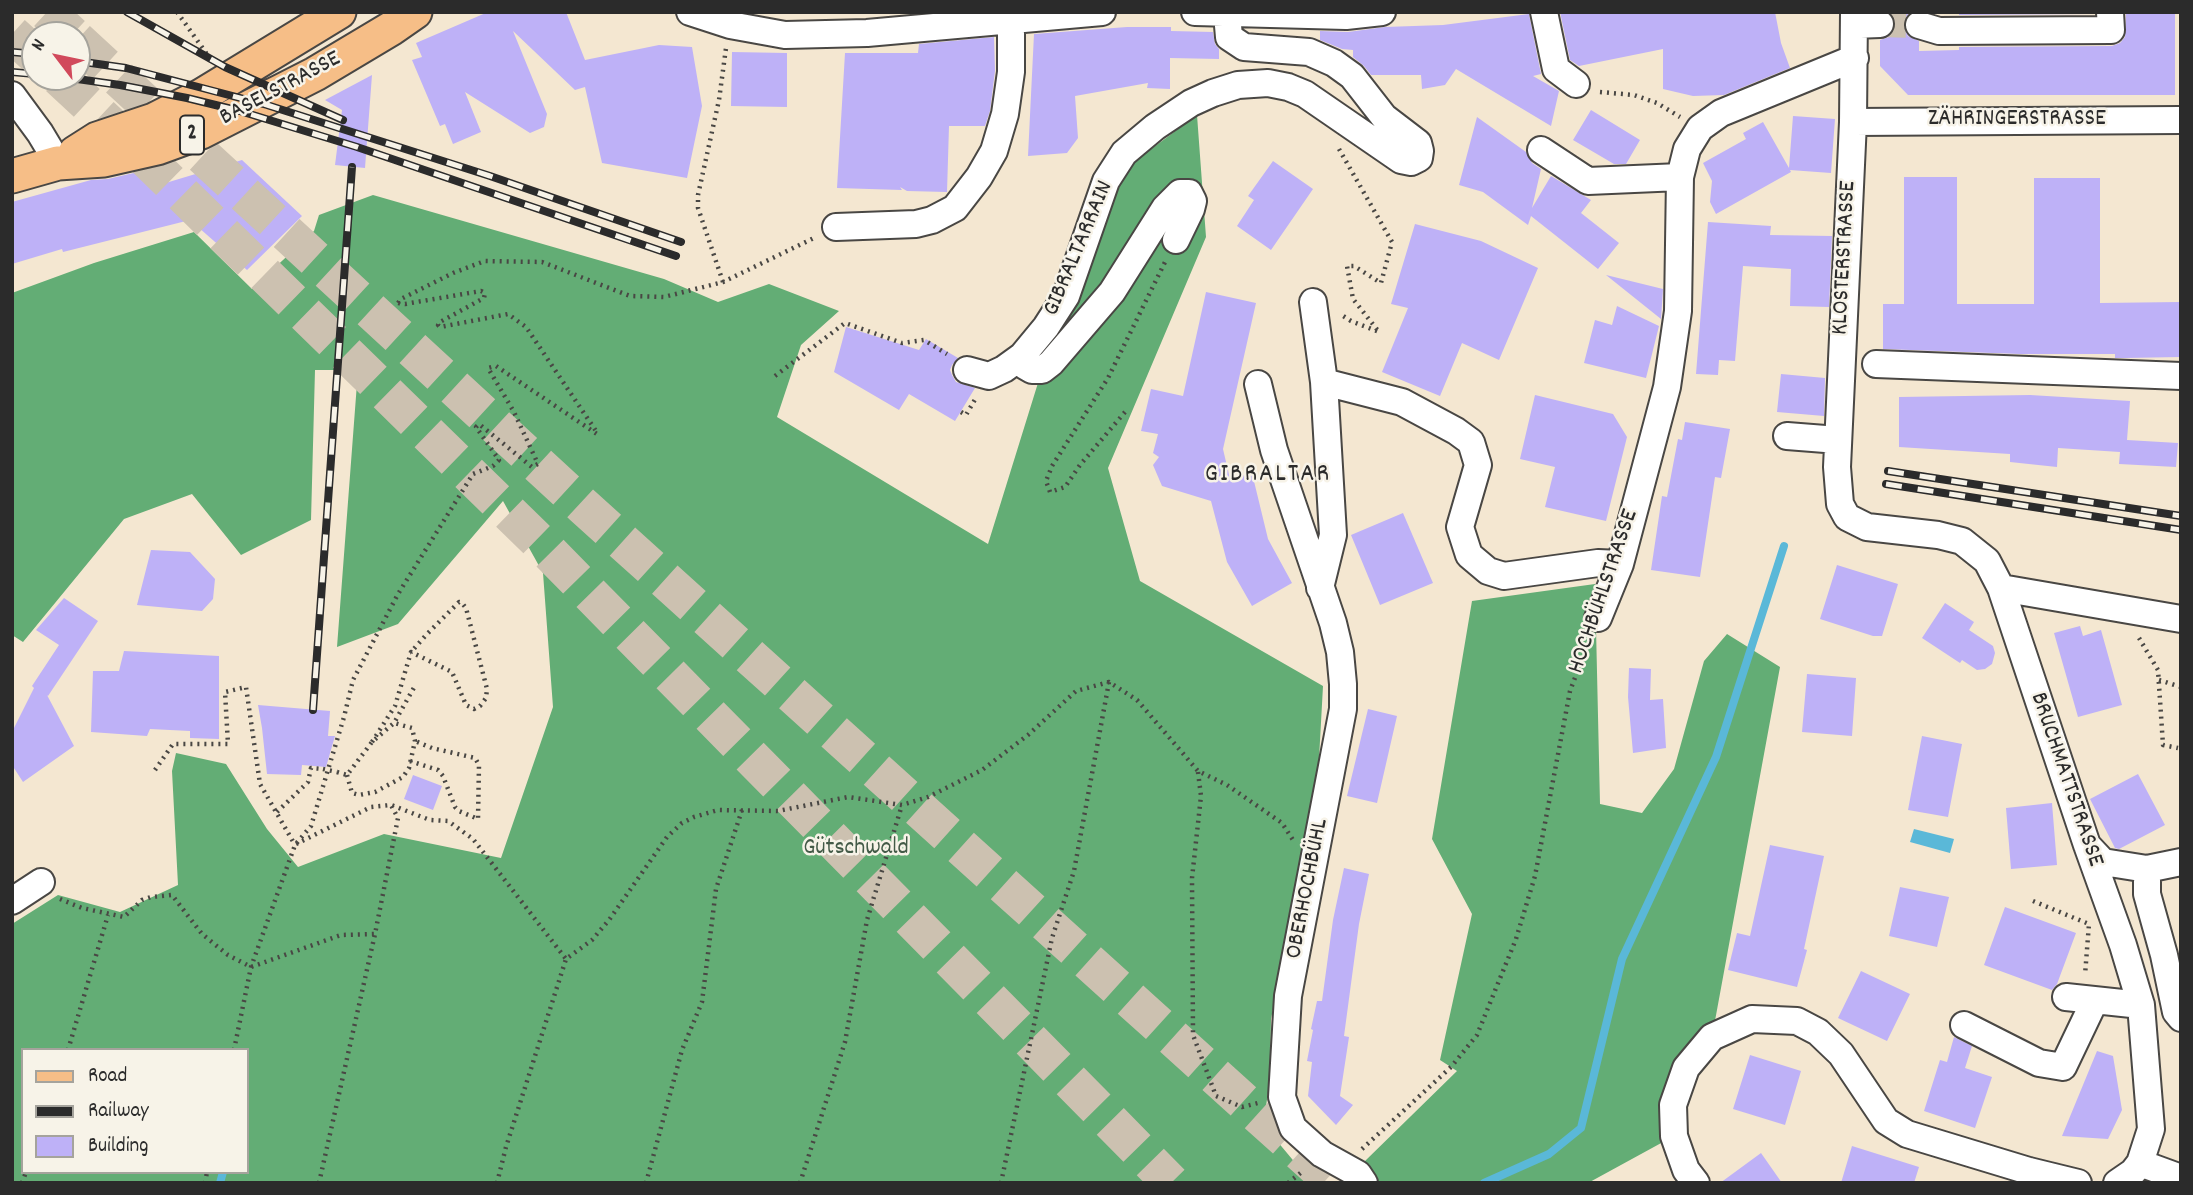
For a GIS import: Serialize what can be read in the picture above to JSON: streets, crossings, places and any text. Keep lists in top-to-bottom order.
{
  "streets": {
    "main road": ["BASELSTRASSE", "2"],
    "street": [
      "ZÄHRINGERSTRASSE",
      "GIBRALTARRAIN",
      "KLOSTERSTRASSE",
      "HOCHBÜHLSTRASSE",
      "BRUCHMATTSTRASSE",
      "OBERHOCHBÜHL"
    ]
  },
  "crossings": [
    ["ZÄHRINGERSTRASSE", "KLOSTERSTRASSE"],
    ["KLOSTERSTRASSE", "HOCHBÜHLSTRASSE"],
    ["KLOSTERSTRASSE", "BRUCHMATTSTRASSE"],
    ["HOCHBÜHLSTRASSE", "OBERHOCHBÜHL"]
  ],
  "districts": ["GIBRALTAR"],
  "parks": ["Gütschwald"],
  "legend": ["Road", "Railway", "Building"],
  "north": "top left"
}
